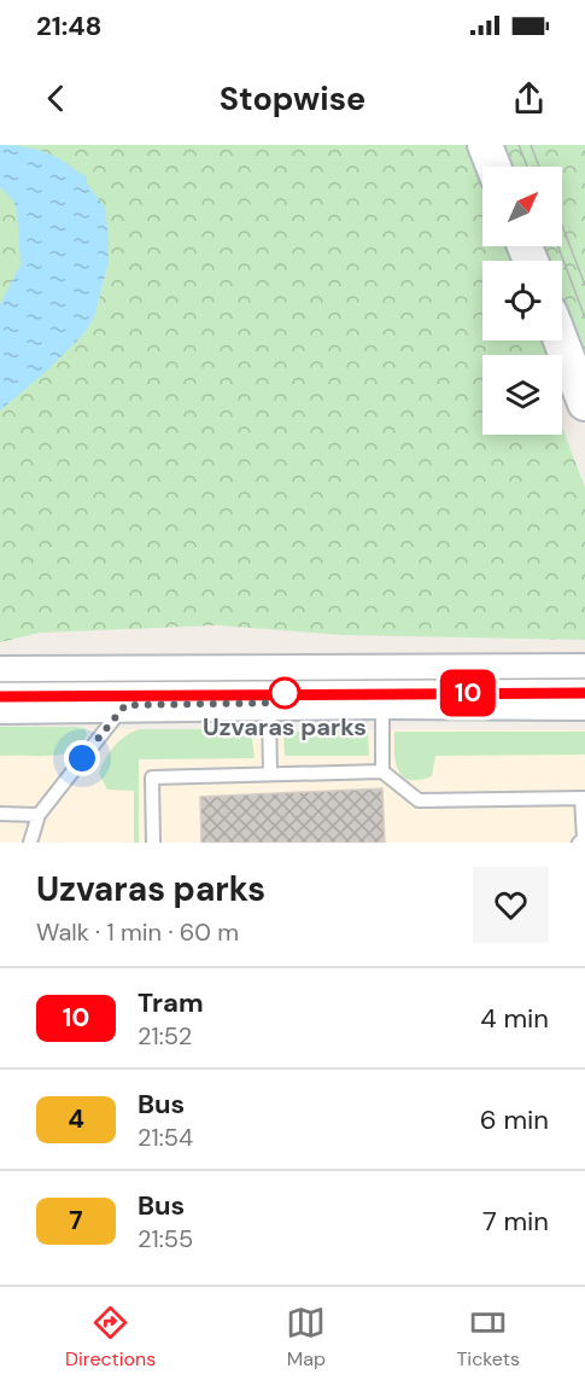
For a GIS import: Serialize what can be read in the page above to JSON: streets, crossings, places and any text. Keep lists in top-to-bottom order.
{
  "places": ["Uzvaras parks"],
  "lines": ["tram line 10"],
  "north": "top right",
  "page": {
    "status": "21:48",
    "header": "Stopwise",
    "on_map": "10",
    "heading": ["Uzvaras parks", "Walk · 1 min · 60 m"],
    "list": [
      {
        "mark": "10",
        "name": "Tram",
        "note": "21:52",
        "value": "4 min"
      },
      {
        "mark": "4",
        "name": "Bus",
        "note": "21:54",
        "value": "6 min"
      },
      {
        "mark": "7",
        "name": "Bus",
        "note": "21:55",
        "value": "7 min"
      }
    ],
    "tabs": ["Directions", "Map", "Tickets"]
  }
}
